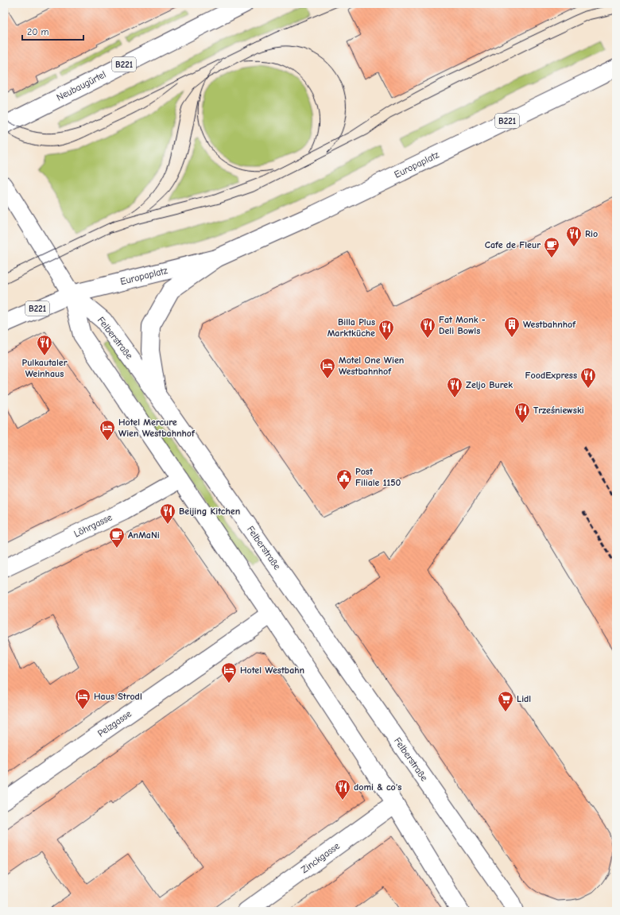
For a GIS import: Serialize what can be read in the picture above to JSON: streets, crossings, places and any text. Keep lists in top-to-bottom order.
{
  "streets": {
    "main road": [
      "B221",
      "Neubaugürtel",
      "Europaplatz",
      "Felberstraße",
      "Löhrgasse",
      "Pelzgasse",
      "Zinckgasse"
    ]
  },
  "crossings": [
    ["B221", "Europaplatz"],
    ["B221", "Felberstraße"],
    ["Europaplatz", "Felberstraße"]
  ],
  "places": {
    "restaurant": [
      "Rio",
      "Fat Monk - Deli Bowls",
      "Billa Plus Marktküche",
      "Pulkautaler Weinhaus",
      "FoodExpress",
      "Zeljo Burek",
      "Trześniewski",
      "Beijing Kitchen",
      "domi & co's"
    ],
    "cafe": ["Cafe de Fleur", "AnMaNi"],
    "building": ["Westbahnhof"],
    "hotel": [
      "Motel One Wien Westbahnhof",
      "Hotel Mercure Wien Westbahnhof",
      "Hotel Westbahn",
      "Haus Strodl"
    ],
    "public building": ["Post Filiale 1150"],
    "supermarket": ["Lidl"]
  },
  "scale_bar": "20 m"
}
